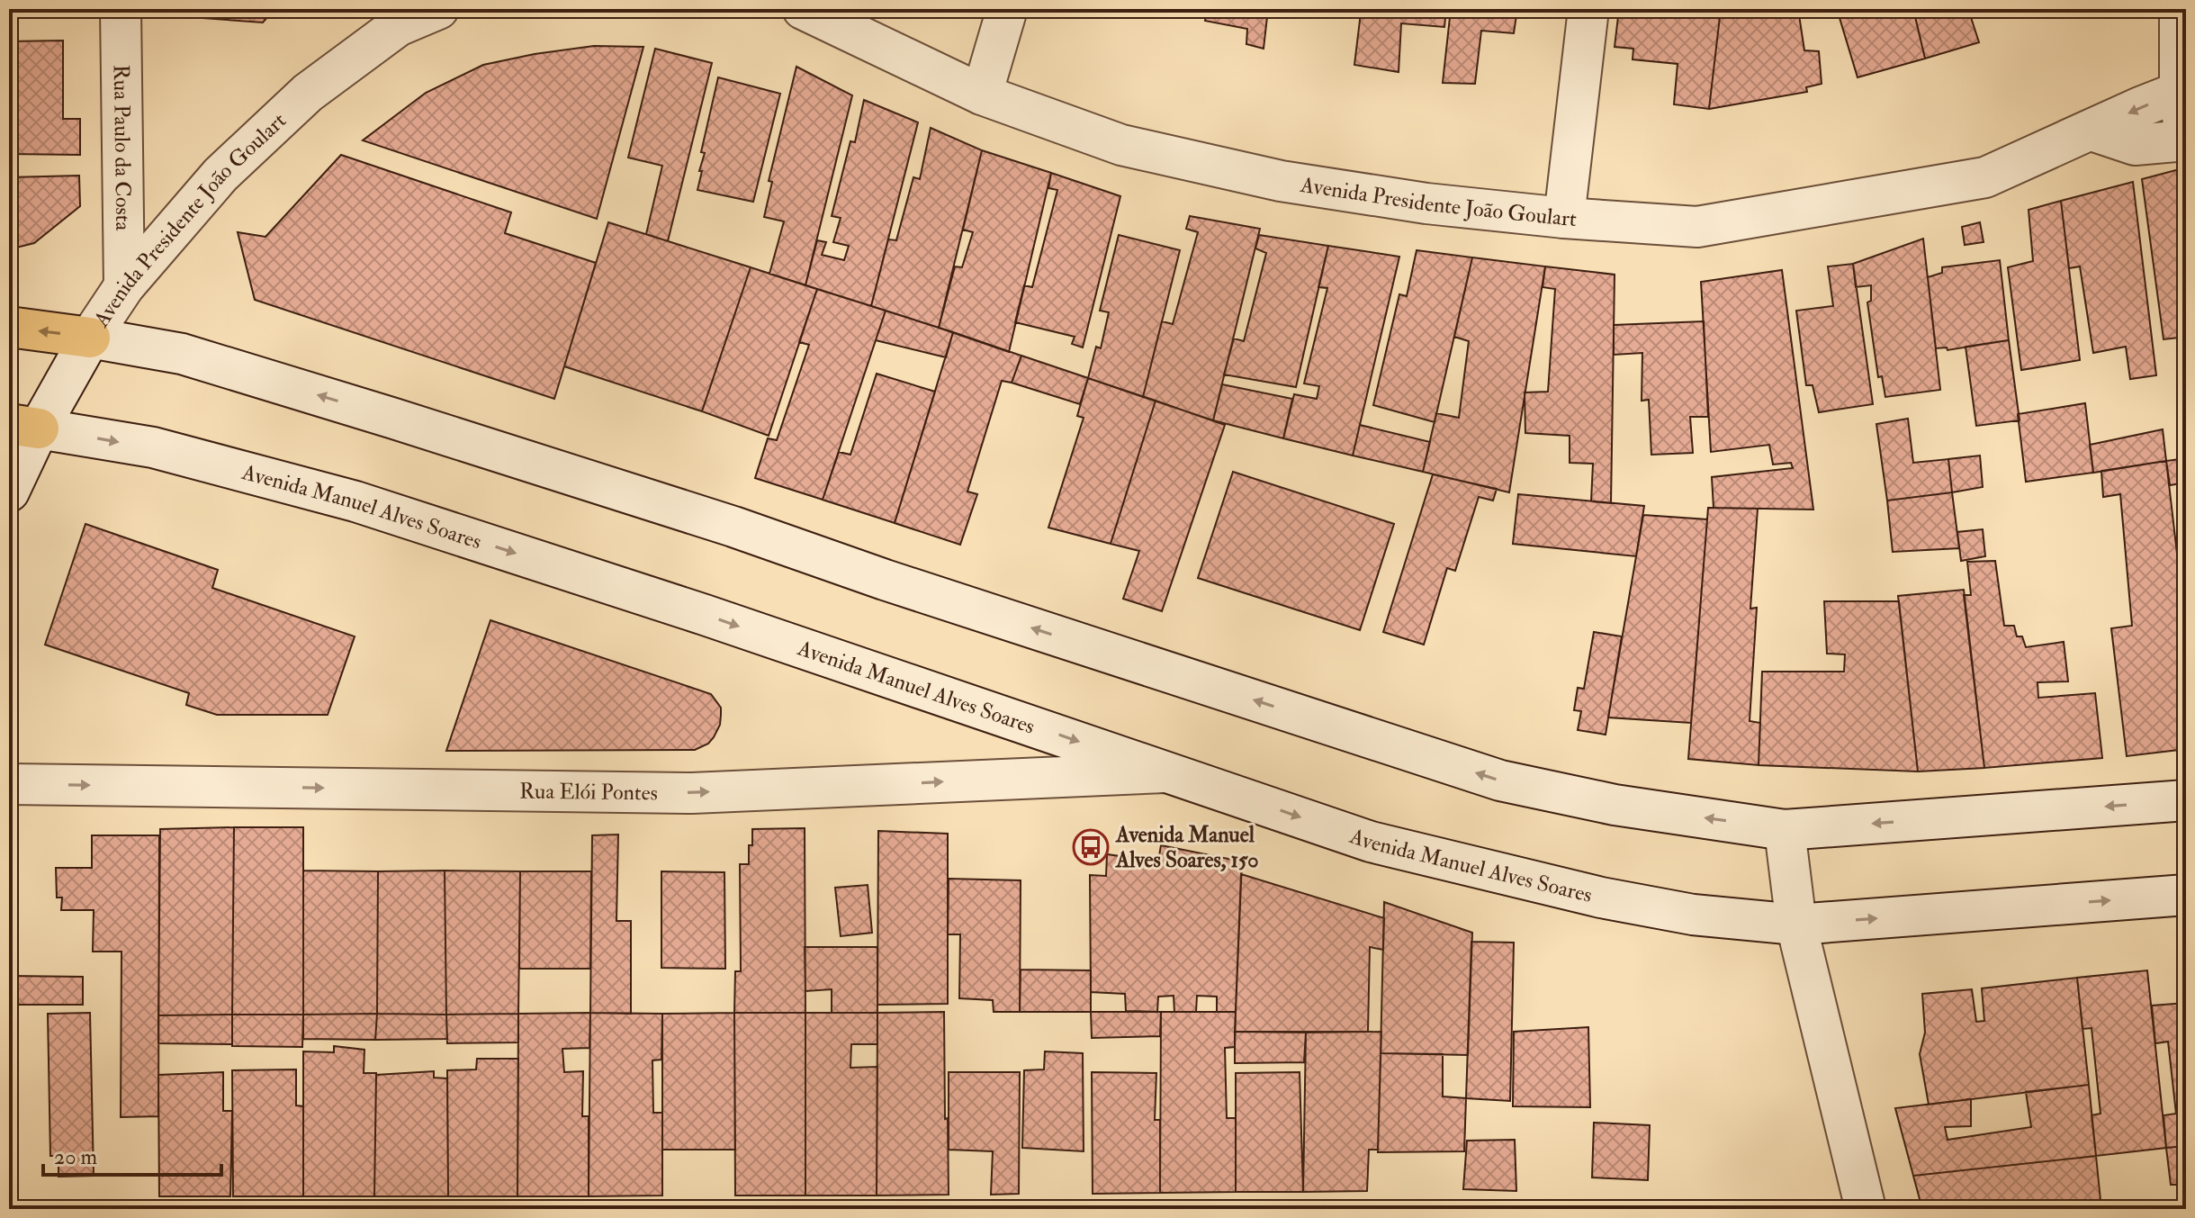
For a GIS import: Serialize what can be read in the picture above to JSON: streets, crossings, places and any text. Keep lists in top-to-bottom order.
{
  "streets": {
    "main road": [
      "Rua Paulo da Costa",
      "Avenida Presidente João Goulart",
      "Avenida Manuel Alves Soares",
      "Rua Elói Pontes"
    ]
  },
  "crossings": [
    ["Rua Paulo da Costa", "Avenida Presidente João Goulart"],
    ["Avenida Presidente João Goulart", "Avenida Manuel Alves Soares"],
    ["Avenida Manuel Alves Soares", "Rua Elói Pontes"]
  ],
  "places": {
    "bus stop": ["Avenida Manuel Alves Soares, 150"]
  },
  "scale_bar": "20 m"
}
